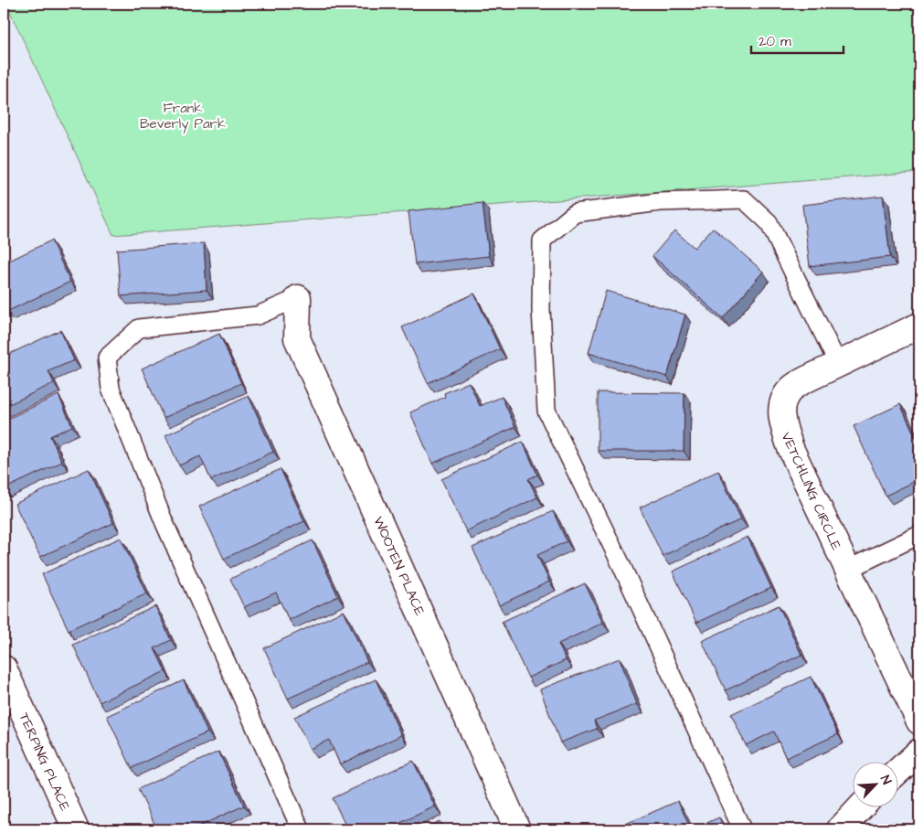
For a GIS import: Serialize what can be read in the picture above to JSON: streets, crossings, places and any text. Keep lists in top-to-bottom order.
{
  "streets": {
    "street": ["VETCHLING CIRCLE", "WOOTEN PLACE", "TERPING PLACE"]
  },
  "parks": ["Frank Beverly Park"],
  "scale_bar": "20 m",
  "north": "top right"
}
